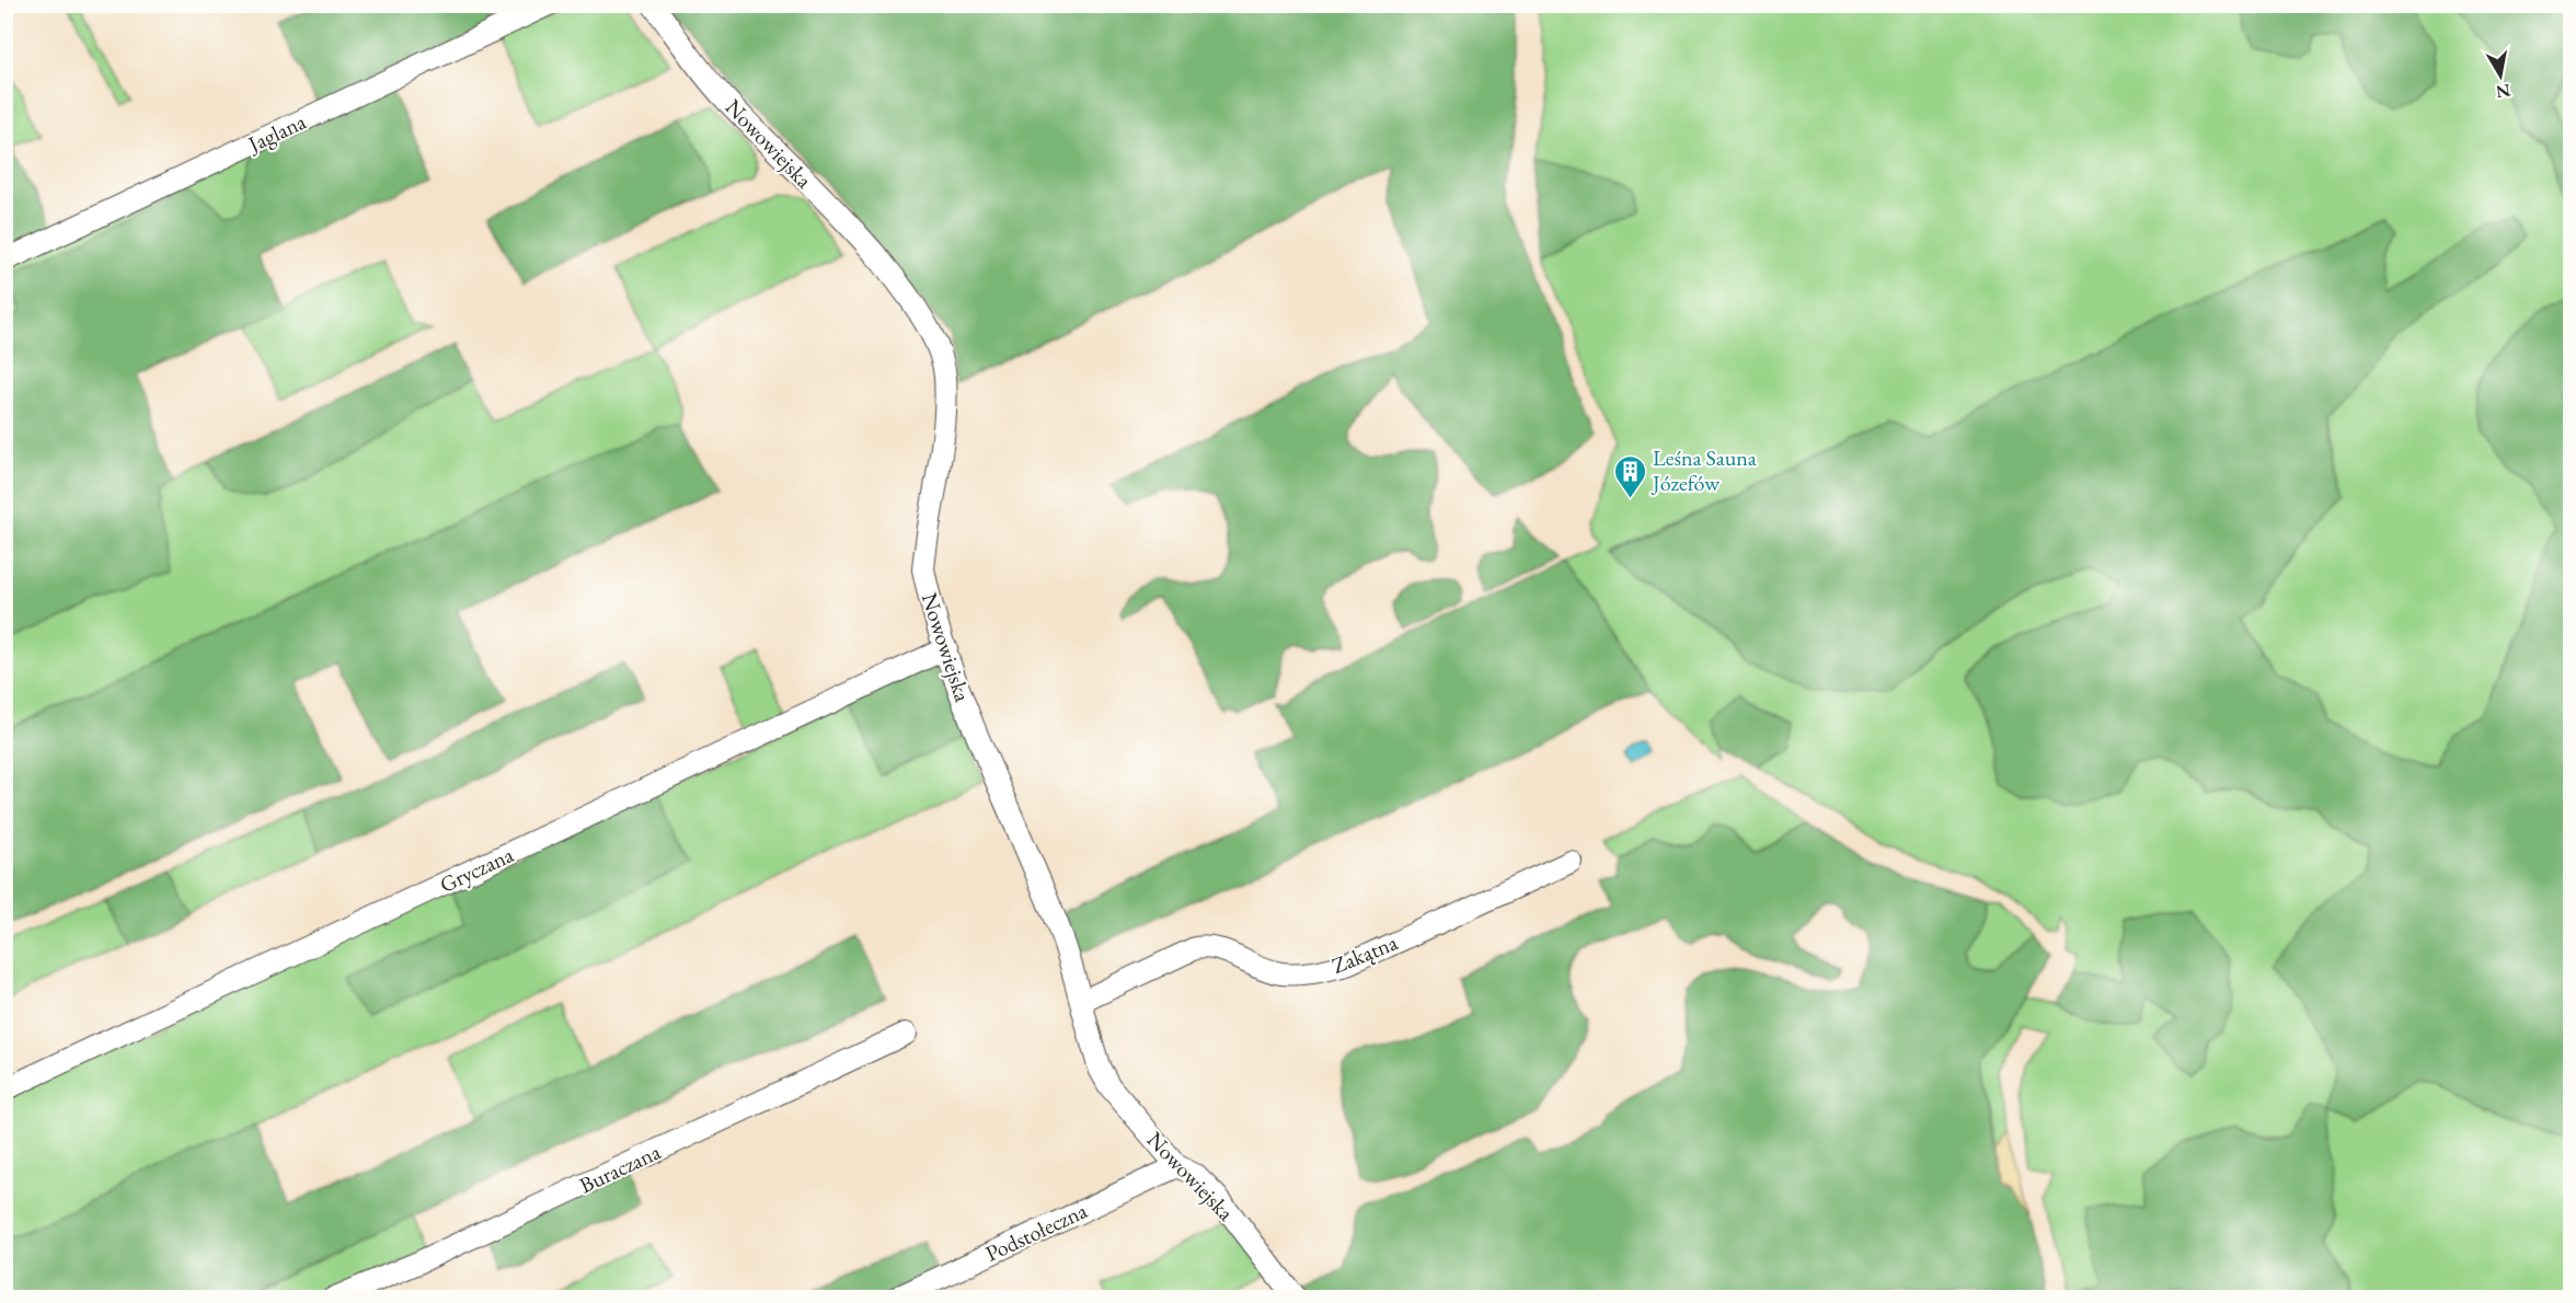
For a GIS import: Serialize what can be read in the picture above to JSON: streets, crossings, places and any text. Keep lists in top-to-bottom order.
{
  "streets": {
    "street": [
      "Jaglana",
      "Nowowiejska",
      "Gryczana",
      "Zakątna",
      "Buraczana",
      "Podstołeczna"
    ]
  },
  "crossings": [
    ["Nowowiejska", "Gryczana"],
    ["Nowowiejska", "Zakątna"],
    ["Nowowiejska", "Podstołeczna"]
  ],
  "places": {
    "building": ["Leśna Sauna Józefów"]
  },
  "north": "bottom"
}
